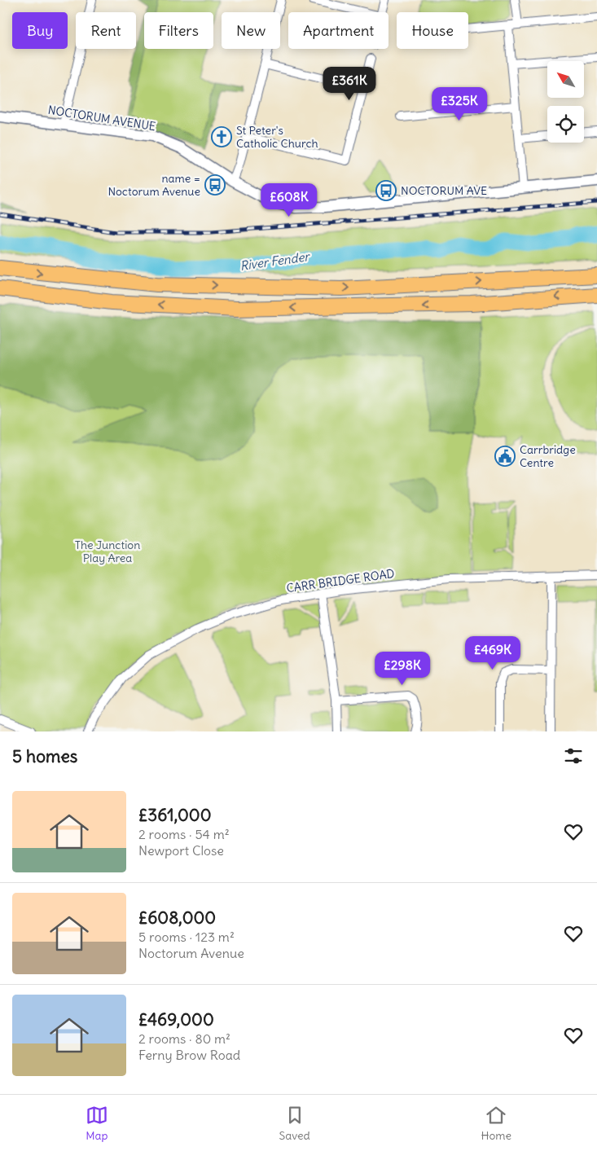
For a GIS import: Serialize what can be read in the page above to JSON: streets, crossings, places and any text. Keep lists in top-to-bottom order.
{
  "streets": {
    "street": ["NOCTORUM AVENUE", "CARR BRIDGE ROAD"]
  },
  "water": ["River Fender"],
  "parks": ["The Junction Play Area"],
  "places": {
    "church": ["St Peter's Catholic Church"],
    "bus stop": ["name = Noctorum Avenue", "NOCTORUM AVE"],
    "public building": ["Carrbridge Centre"]
  },
  "north": "top left",
  "page": {
    "chip": [
      "Buy",
      "Rent",
      "Filters",
      "New",
      "Apartment",
      "House"
    ],
    "price": [
      "£361K",
      "£325K",
      "£608K",
      "£469K",
      "£298K"
    ],
    "heading": "5 homes",
    "list": [
      {
        "name": "£361,000",
        "note": "2 rooms · 54 m² · Newport Close"
      },
      {
        "name": "£608,000",
        "note": "5 rooms · 123 m² · Noctorum Avenue"
      },
      {
        "name": "£469,000",
        "note": "2 rooms · 80 m² · Ferny Brow Road"
      }
    ],
    "tabs": ["Map", "Saved", "Home"]
  }
}
